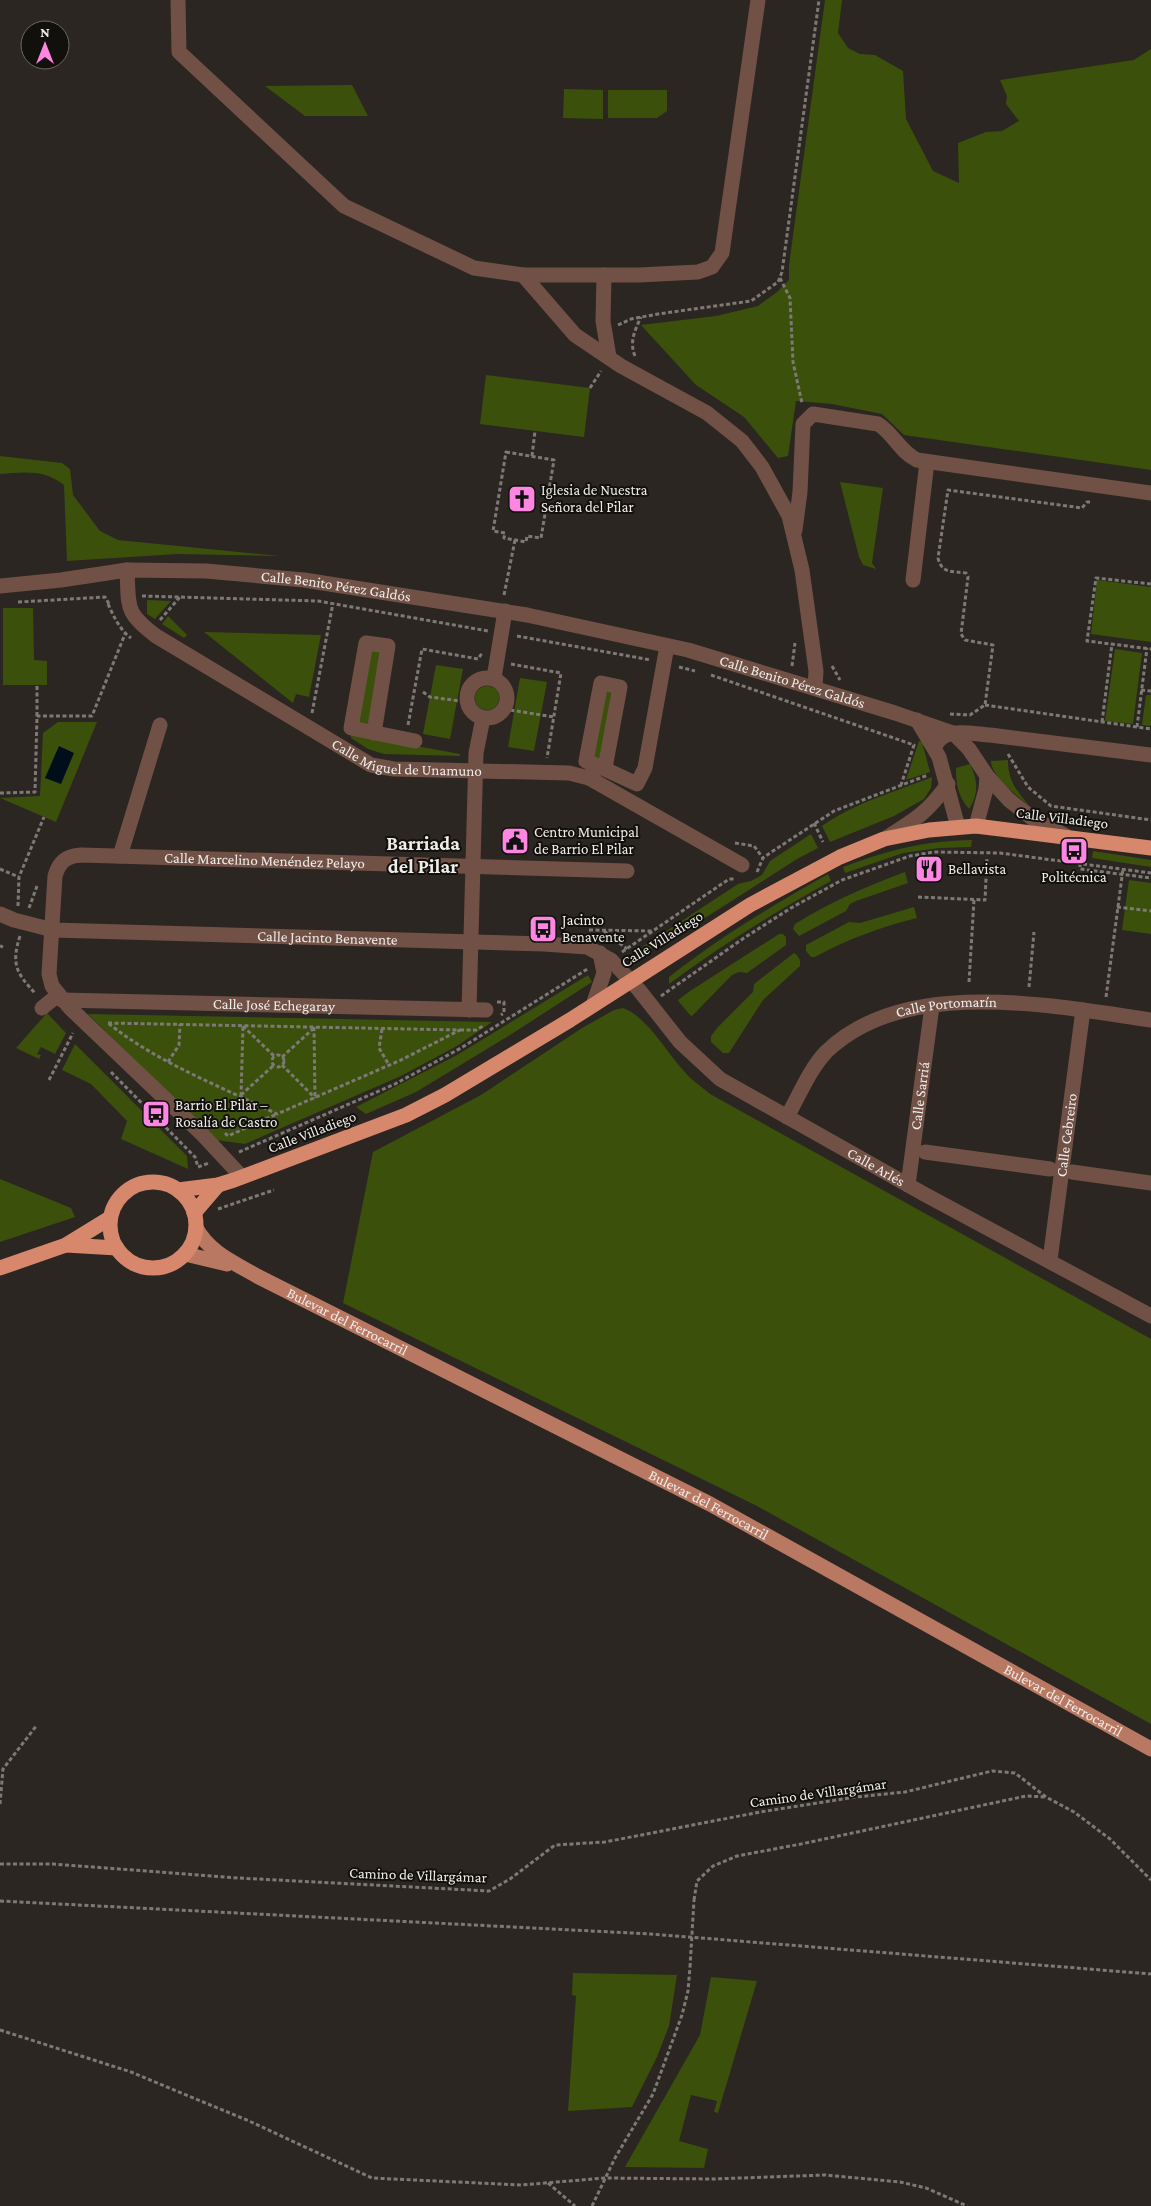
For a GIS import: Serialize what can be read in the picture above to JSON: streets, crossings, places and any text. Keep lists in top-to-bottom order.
{
  "streets": {
    "highway": ["Calle Villadiego"],
    "main road": ["Bulevar del Ferrocarril"],
    "street": [
      "Calle Benito Pérez Galdós",
      "Calle Miguel de Unamuno",
      "Calle Marcelino Menéndez Pelayo",
      "Calle Jacinto Benavente",
      "Calle José Echegaray",
      "Calle Portomarín",
      "Calle Sarriá",
      "Calle Cebreiro",
      "Calle Arlés"
    ],
    "path": ["Camino de Villargámar"]
  },
  "crossings": [
    ["Calle Benito Pérez Galdós", "Calle Miguel de Unamuno"],
    ["Calle Benito Pérez Galdós", "Calle Villadiego"],
    ["Calle Villadiego", "Calle Jacinto Benavente"],
    ["Calle Villadiego", "Calle Arlés"],
    ["Calle Villadiego", "Bulevar del Ferrocarril"],
    ["Calle Marcelino Menéndez Pelayo", "Calle Jacinto Benavente"],
    ["Calle Jacinto Benavente", "Calle Arlés"],
    ["Calle Portomarín", "Calle Sarriá"],
    ["Calle Portomarín", "Calle Cebreiro"],
    ["Calle Portomarín", "Calle Arlés"],
    ["Calle Sarriá", "Calle Arlés"],
    ["Calle Cebreiro", "Calle Arlés"]
  ],
  "districts": ["Barriada del Pilar"],
  "places": {
    "church": ["Iglesia de Nuestra Señora del Pilar"],
    "public building": ["Centro Municipal de Barrio El Pilar"],
    "bus stop": ["Politécnica", "Jacinto Benavente", "Barrio El Pilar – Rosalía de Castro"],
    "restaurant": ["Bellavista"]
  },
  "north": "top"
}
